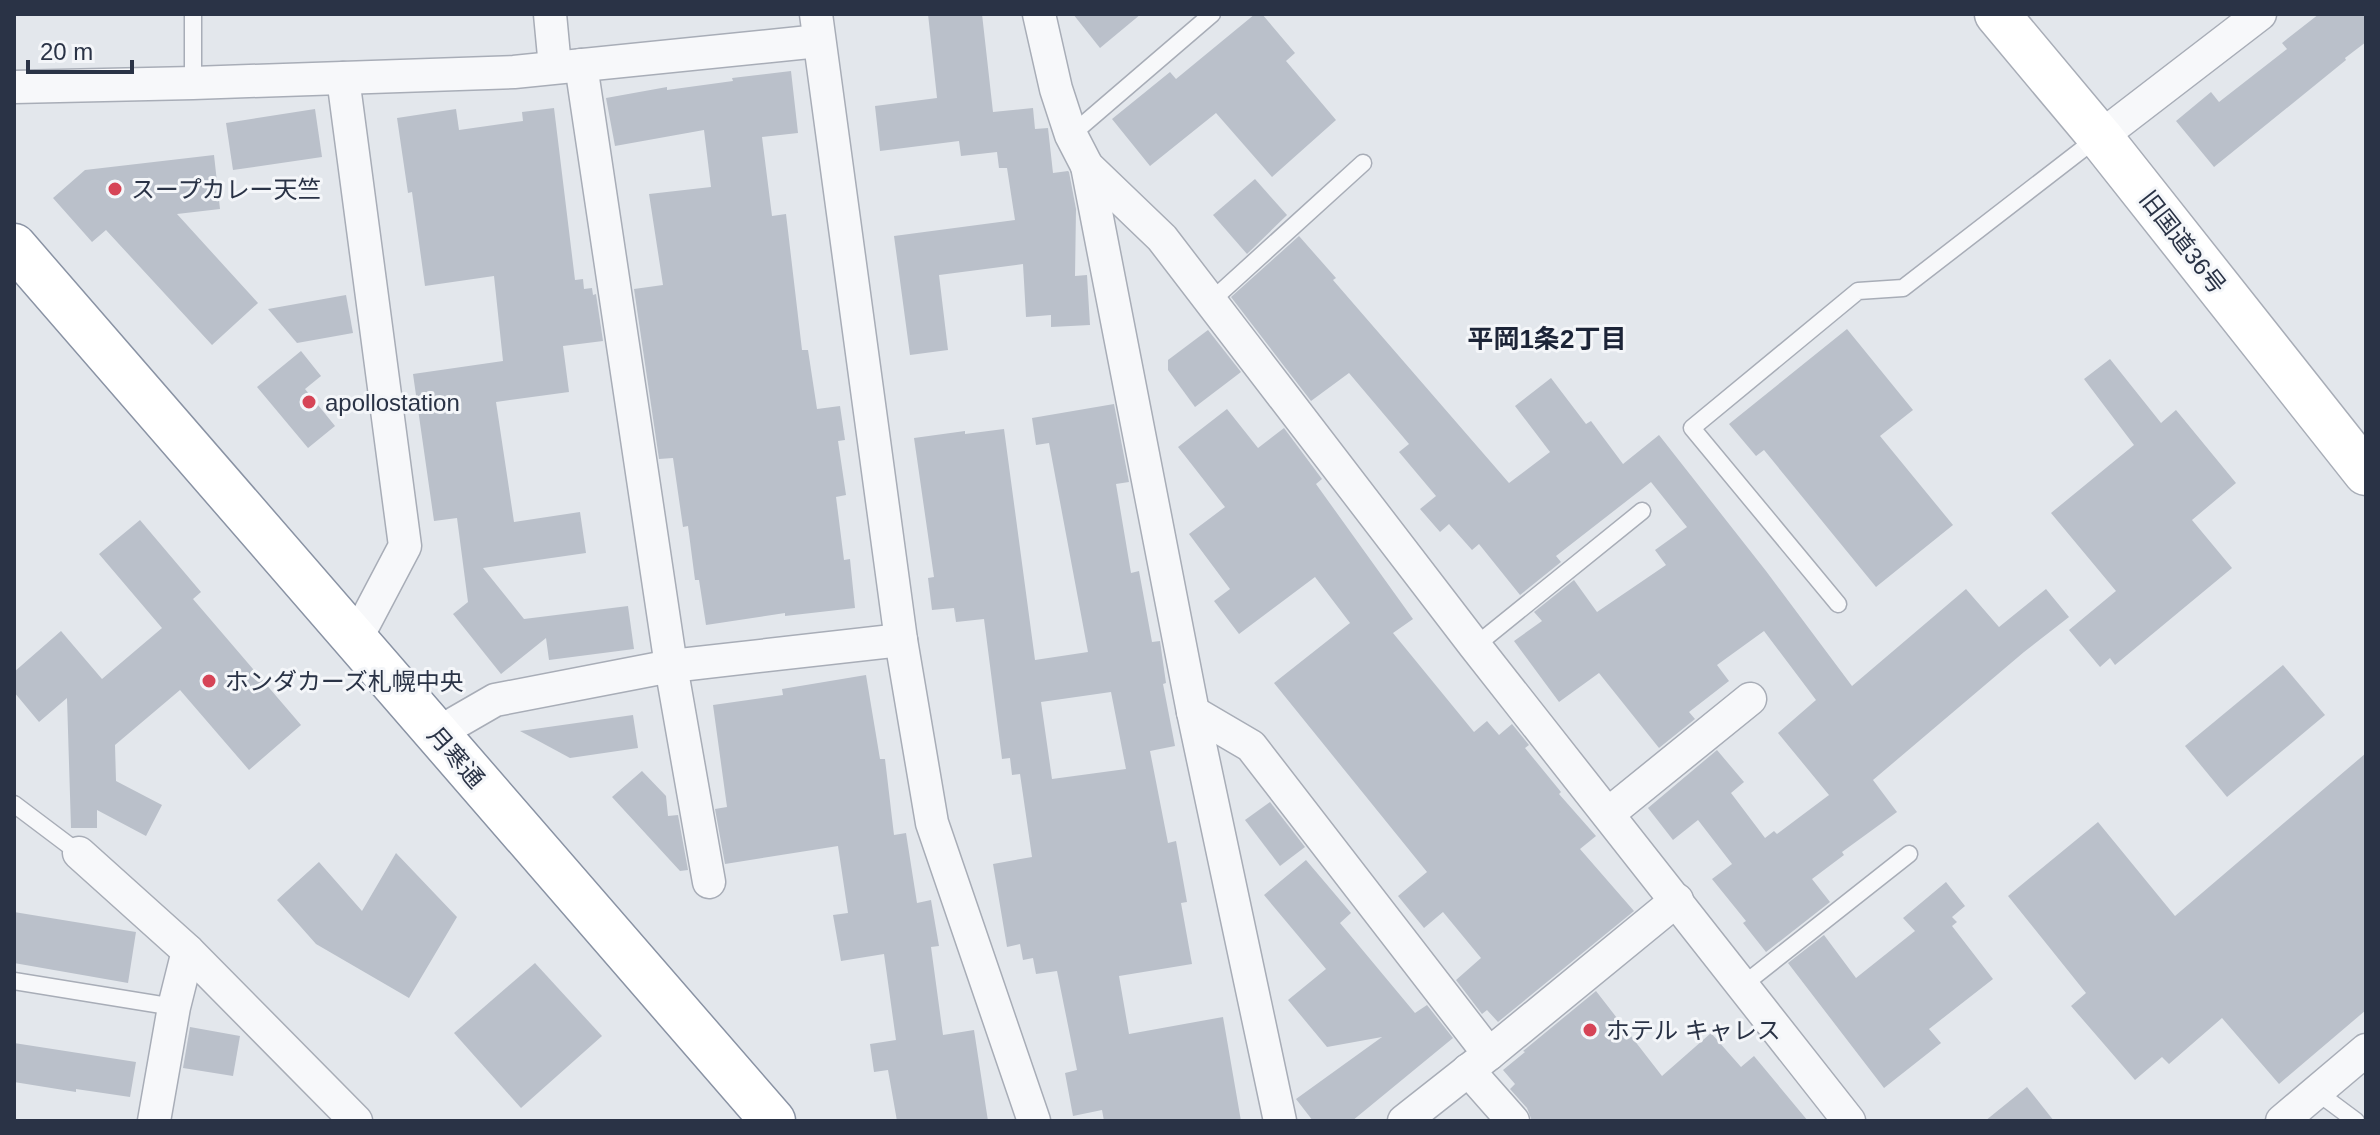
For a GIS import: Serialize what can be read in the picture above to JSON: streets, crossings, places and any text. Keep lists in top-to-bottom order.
{
  "streets": {
    "main road": ["旧国道36号", "月寒通"]
  },
  "districts": ["平岡1条2丁目"],
  "places": [
    "スープカレー天竺",
    "apollostation",
    "ホンダカーズ札幌中央",
    "ホテル キャレス"
  ],
  "scale_bar": "20 m"
}
